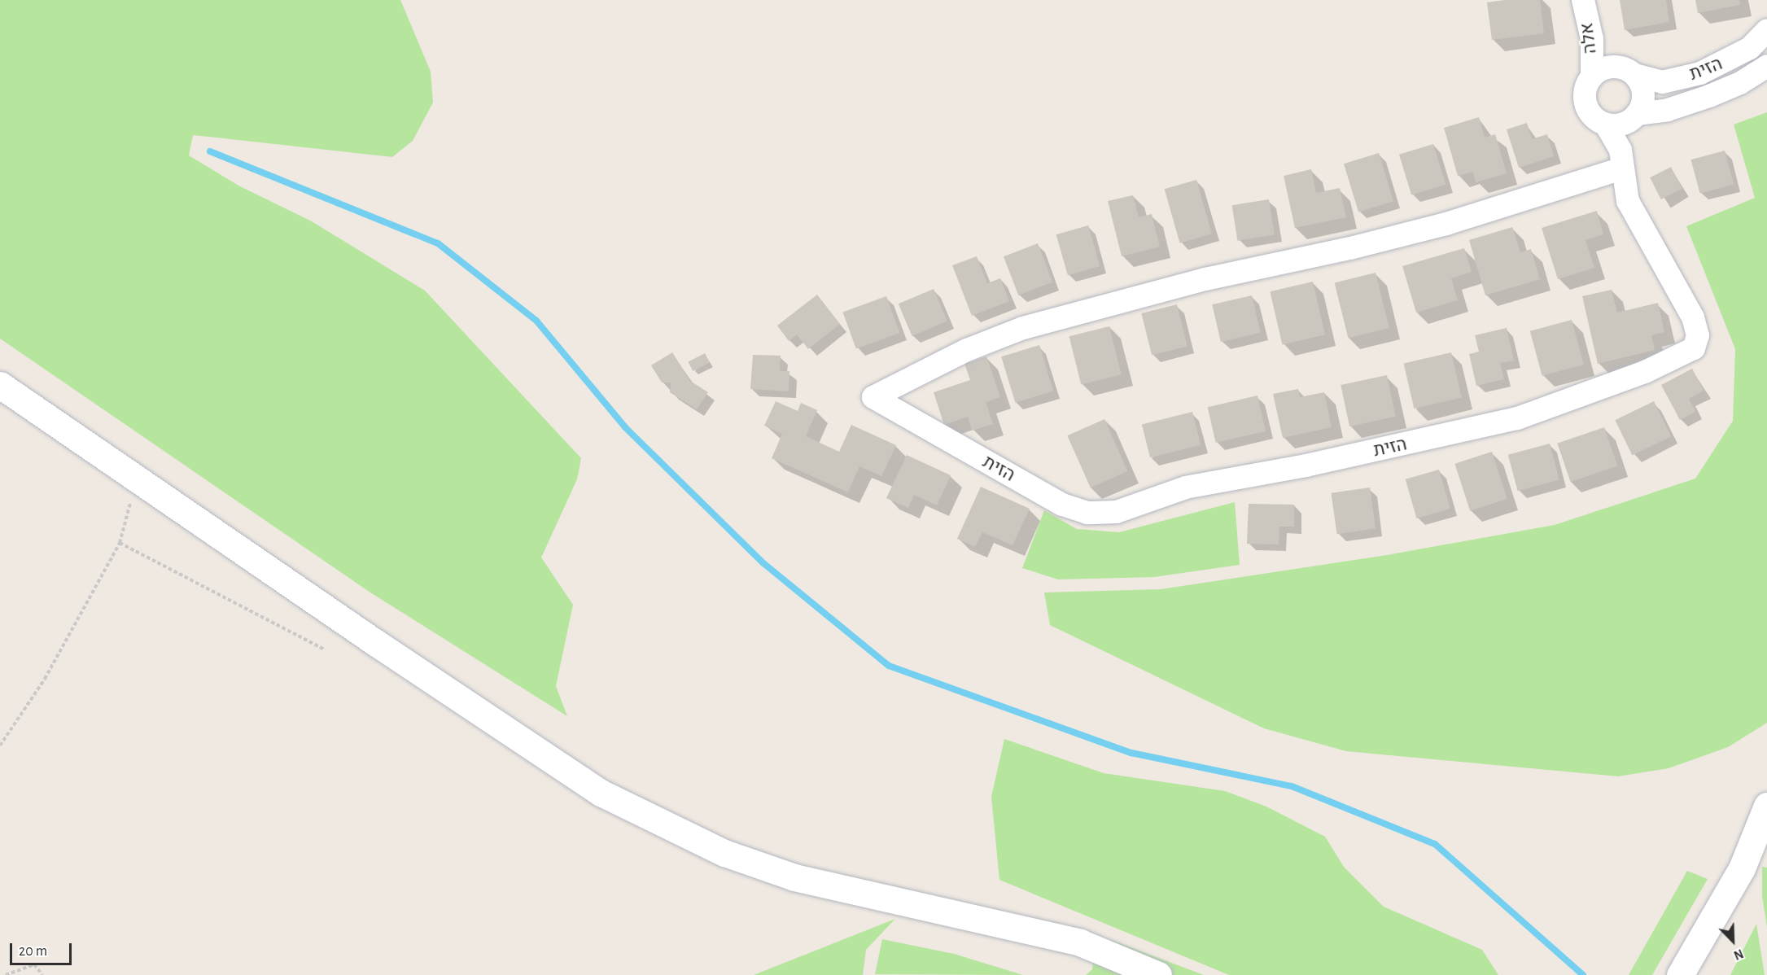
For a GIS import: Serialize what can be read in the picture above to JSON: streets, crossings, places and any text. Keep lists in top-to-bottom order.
{
  "streets": {
    "street": ["אלה", "הזית"]
  },
  "crossings": [
    ["אלה", "הזית"]
  ],
  "scale_bar": "20 m",
  "north": "bottom right"
}
